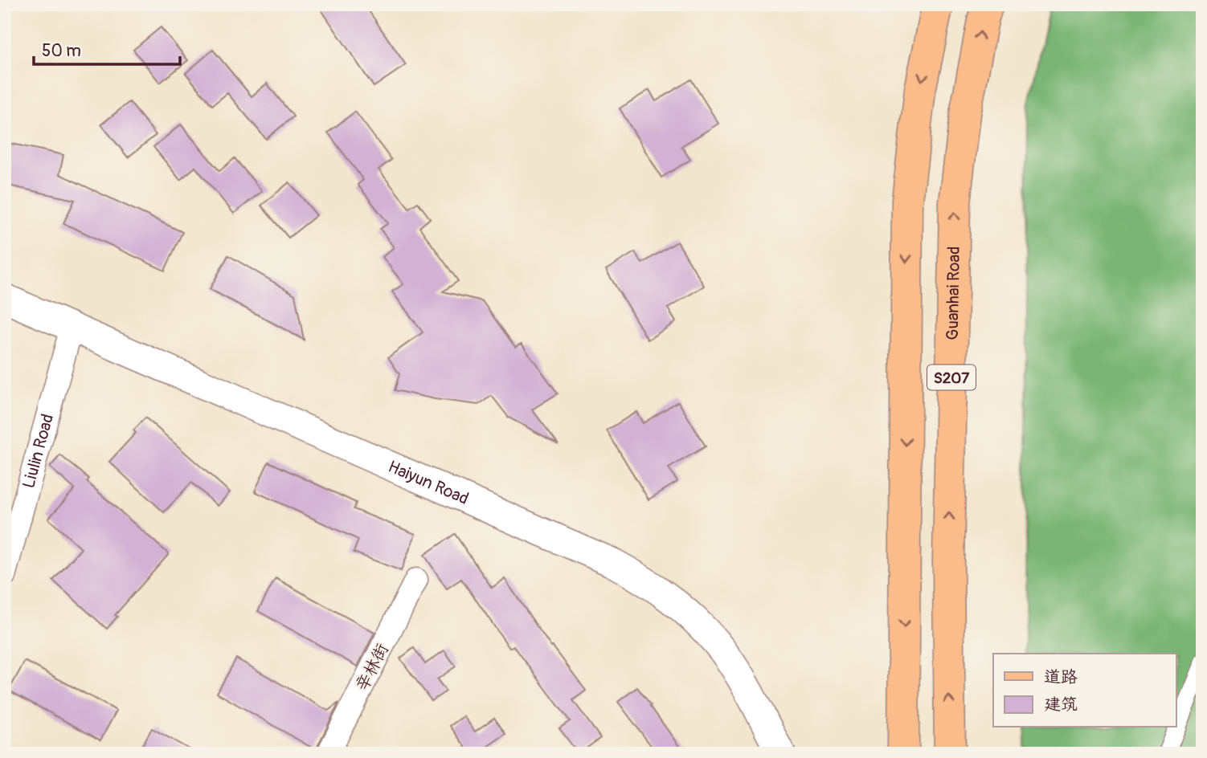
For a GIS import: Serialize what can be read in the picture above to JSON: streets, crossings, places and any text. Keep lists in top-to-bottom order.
{
  "streets": {
    "main road": ["Guanhai Road", "S207"],
    "street": ["Liulin Road", "Haiyun Road", "辛林街"]
  },
  "crossings": [
    ["Liulin Road", "Haiyun Road"]
  ],
  "legend": ["道路", "建筑"],
  "scale_bar": "50 m"
}
